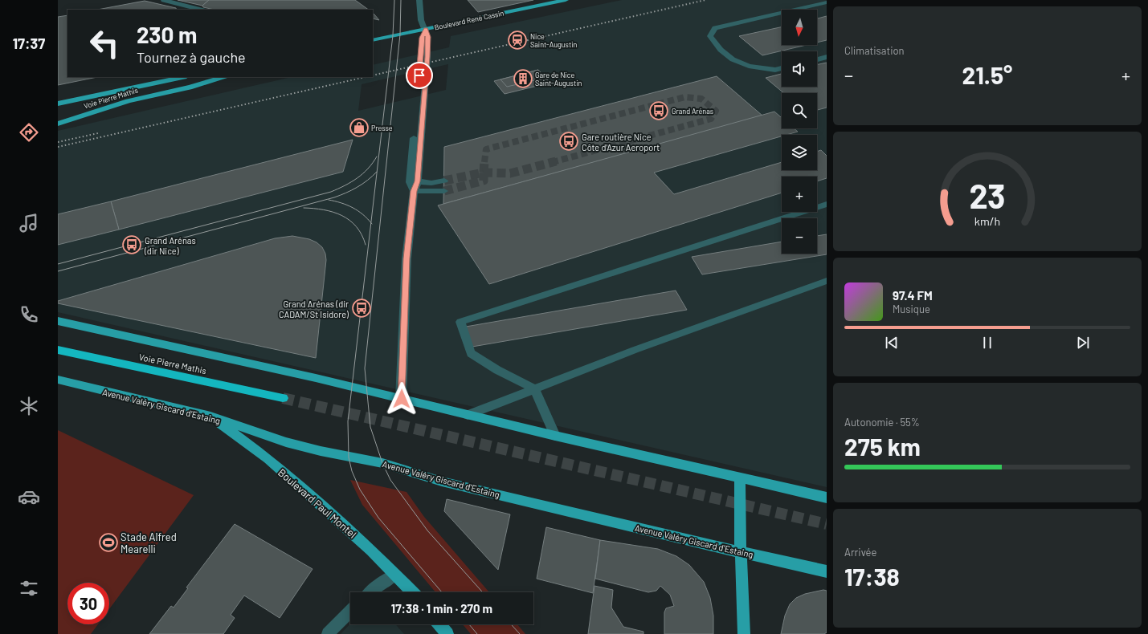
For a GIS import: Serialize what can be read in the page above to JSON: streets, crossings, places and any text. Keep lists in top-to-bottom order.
{
  "streets": {
    "highway": ["Voie Pierre Mathis"],
    "main road": ["Boulevard René Cassin", "Avenue Valéry Giscard d'Estaing", "Boulevard Paul Montel"]
  },
  "crossings": [
    ["Avenue Valéry Giscard d'Estaing", "Boulevard Paul Montel"]
  ],
  "places": {
    "station": ["Nice Saint-Augustin"],
    "building": ["Gare de Nice Saint-Augustin"],
    "bus stop": [
      "Grand Arénas",
      "Gare routière Nice Côte d'Azur Aeroport",
      "Grand Arénas (dir Nice)",
      "Grand Arénas (dir CADAM/St Isidore)"
    ],
    "shop": ["Presse"],
    "sports": ["Stade Alfred Mearelli"]
  },
  "north": "bottom",
  "page": {
    "tabs": "17:37",
    "tile": [
      "Climatisation",
      ["Autonomie · 55%", "275 km"],
      ["Arrivée", "17:38"]
    ],
    "map_buttons": ["+", "−"],
    "turn": ["230 m", "Tournez à gauche"],
    "heat": ["−", "21.5°", "+"],
    "song": ["97.4 FM", "Musique"],
    "limit": "30",
    "trip": "17:38 · 1 min · 270 m",
    "gauge": ["23", "km/h"]
  }
}
